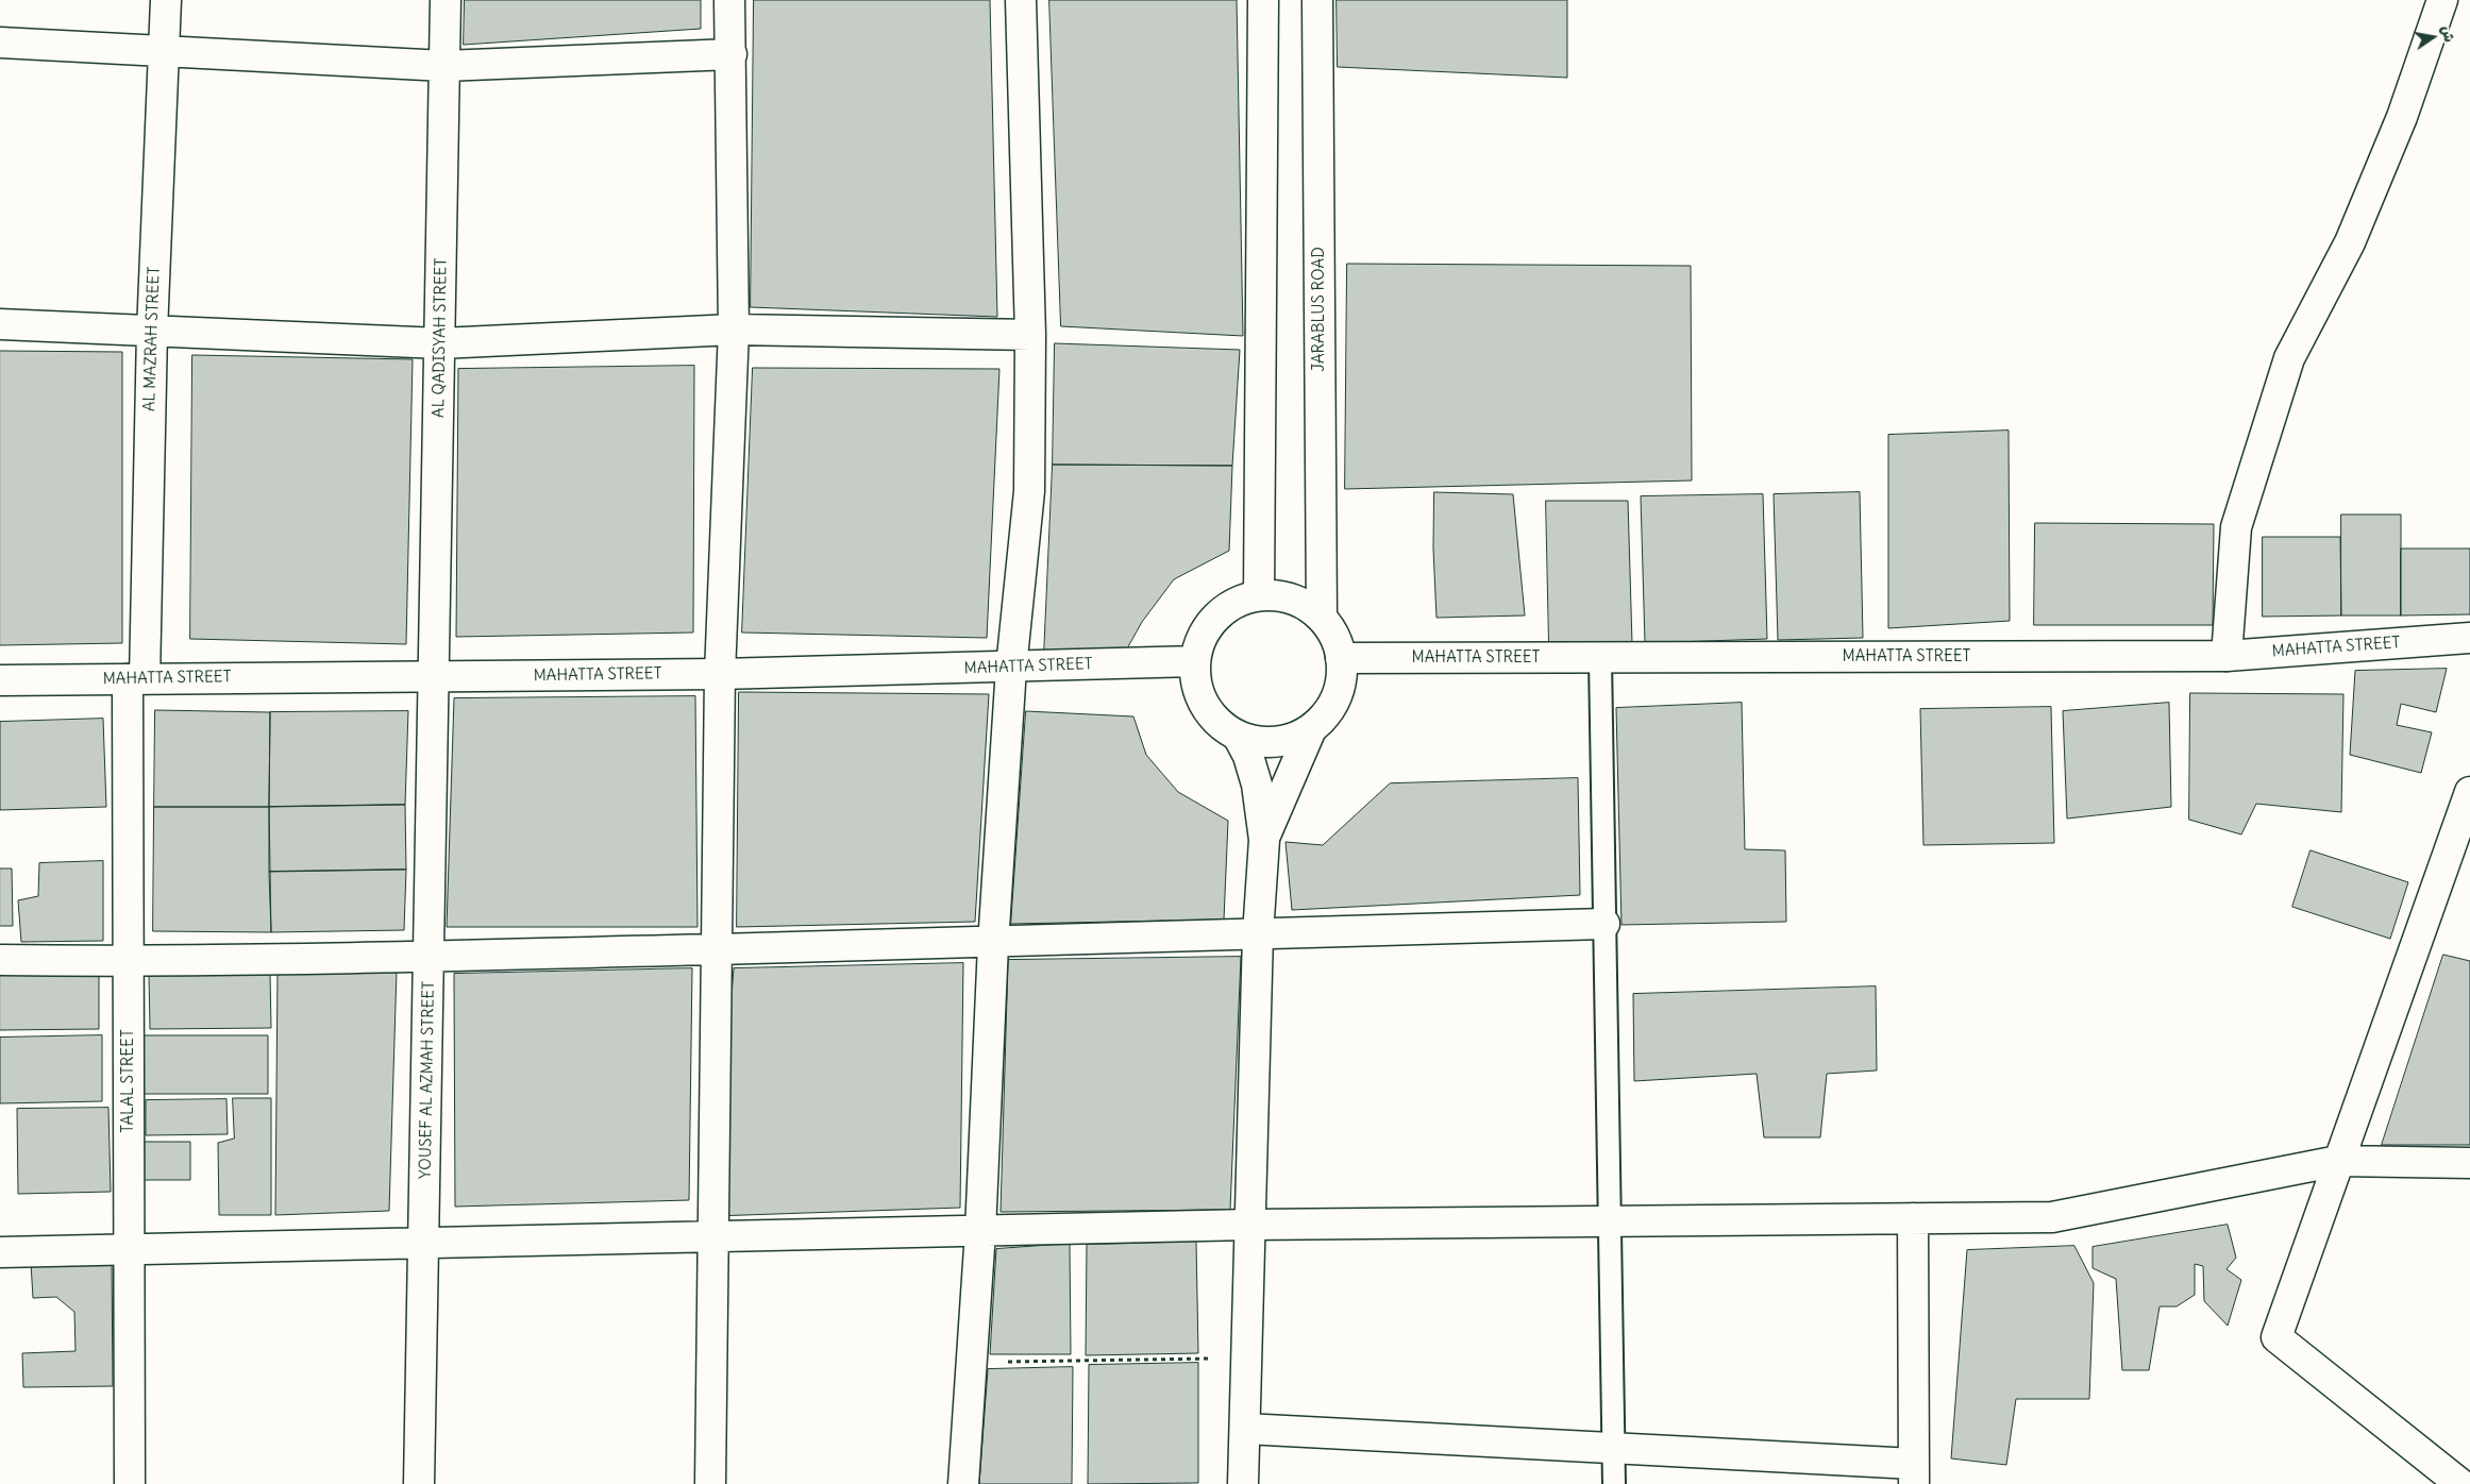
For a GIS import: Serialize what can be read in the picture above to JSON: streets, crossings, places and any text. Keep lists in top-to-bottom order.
{
  "streets": {
    "street": [
      "JARABLUS ROAD",
      "AL QADISYAH STREET",
      "AL MAZRAH STREET",
      "MAHATTA STREET",
      "YOUSEF AL AZMAH STREET",
      "TALAL STREET"
    ]
  },
  "crossings": [
    ["JARABLUS ROAD", "MAHATTA STREET"],
    ["AL QADISYAH STREET", "MAHATTA STREET"],
    ["AL QADISYAH STREET", "YOUSEF AL AZMAH STREET"],
    ["AL MAZRAH STREET", "MAHATTA STREET"],
    ["AL MAZRAH STREET", "TALAL STREET"],
    ["MAHATTA STREET", "YOUSEF AL AZMAH STREET"],
    ["MAHATTA STREET", "TALAL STREET"]
  ],
  "north": "right"
}
